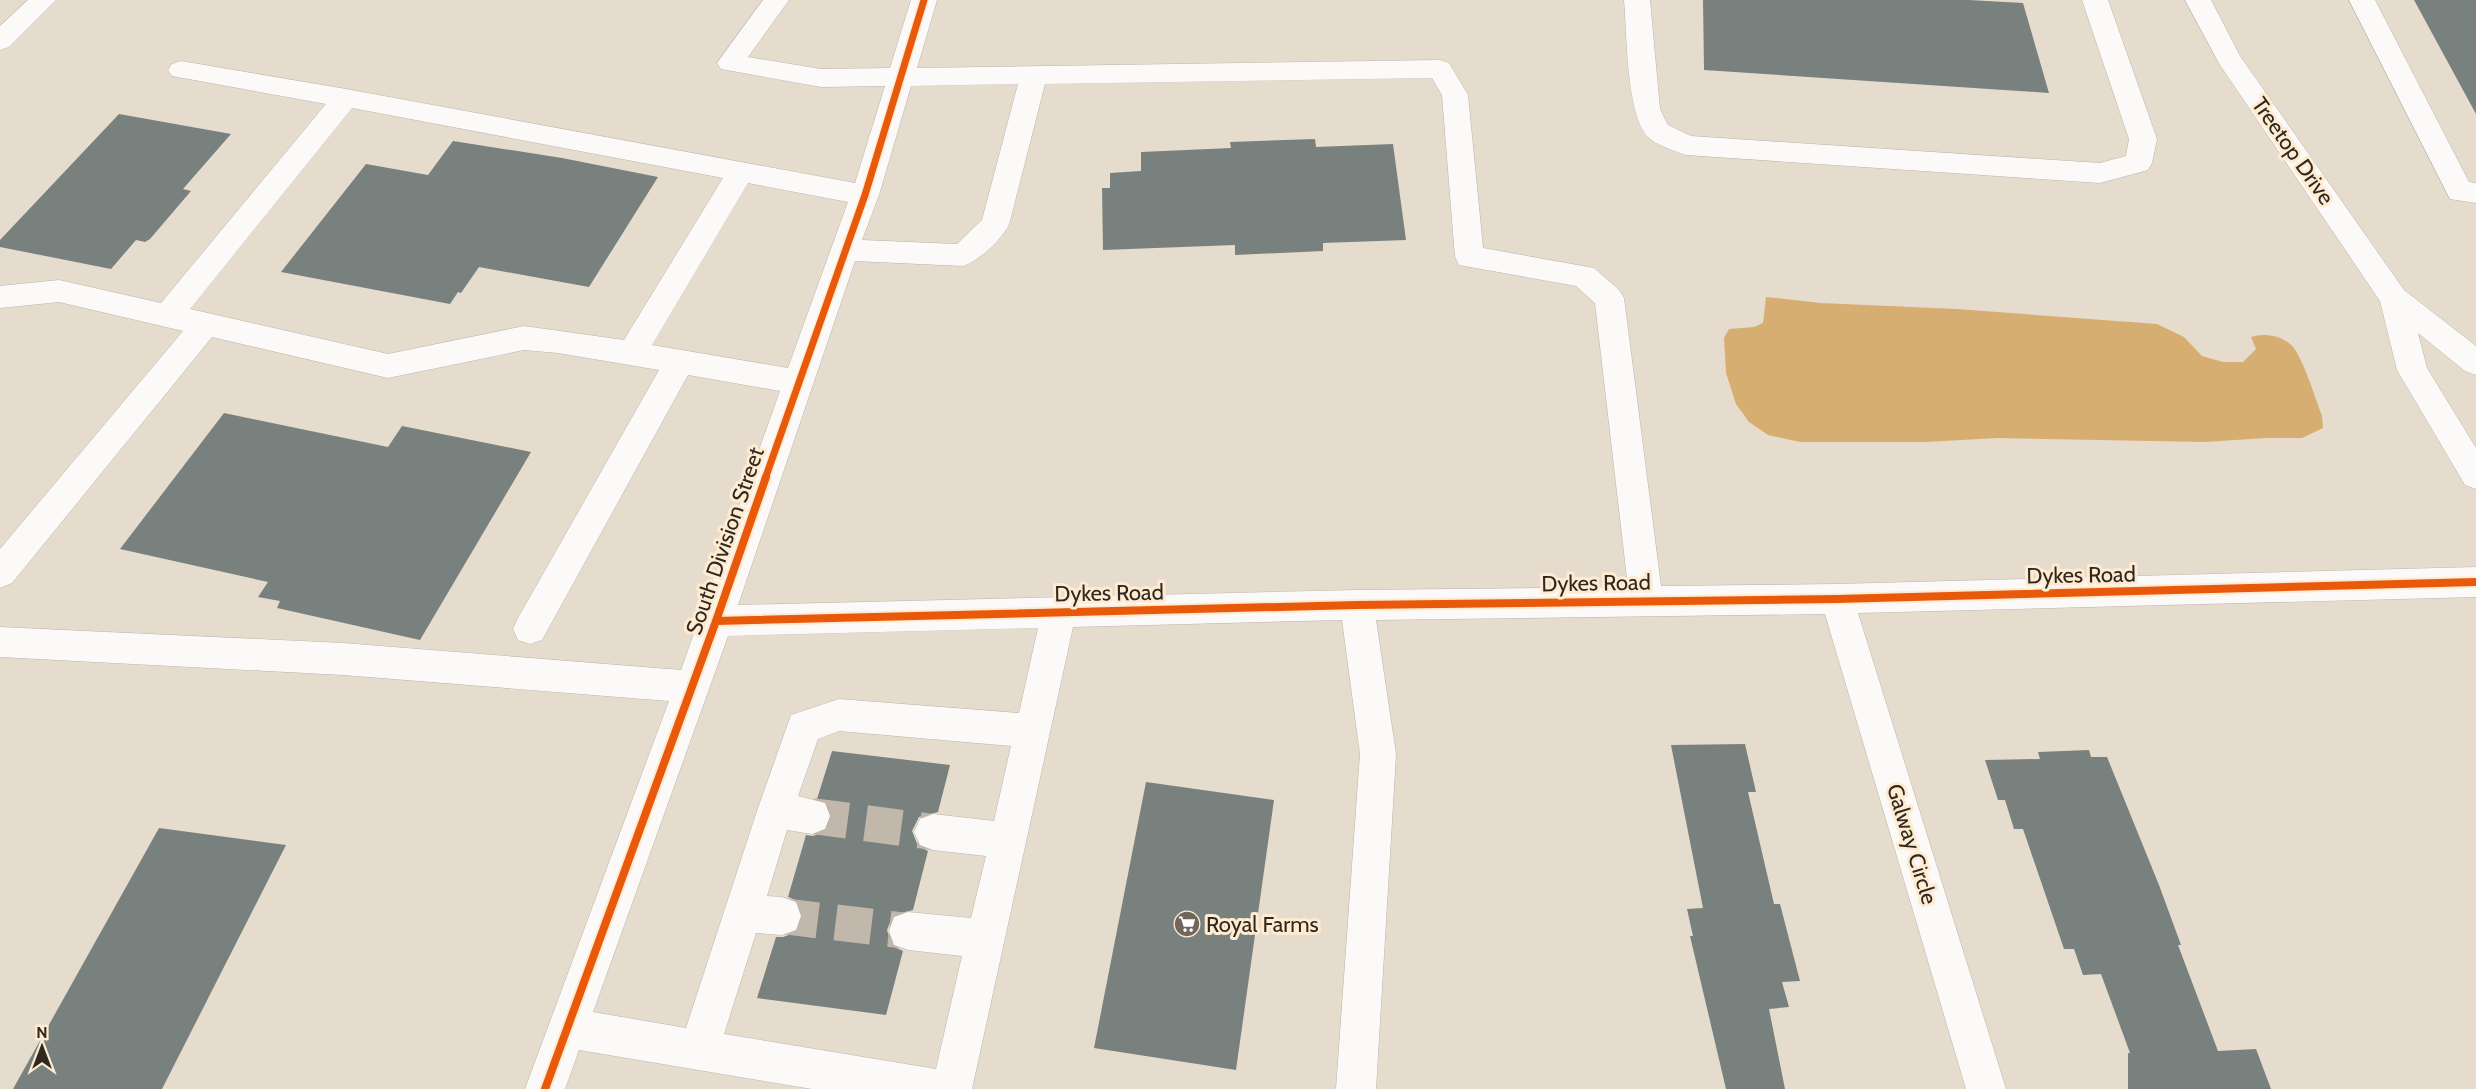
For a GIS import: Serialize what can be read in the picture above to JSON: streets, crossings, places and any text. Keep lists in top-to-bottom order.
{
  "streets": {
    "street": [
      "Treetop Drive",
      "South Division Street",
      "Dykes Road",
      "Galway Circle"
    ]
  },
  "crossings": [
    ["South Division Street", "Dykes Road"],
    ["Dykes Road", "Galway Circle"]
  ],
  "places": {
    "supermarket": ["Royal Farms"]
  },
  "north": "top"
}
